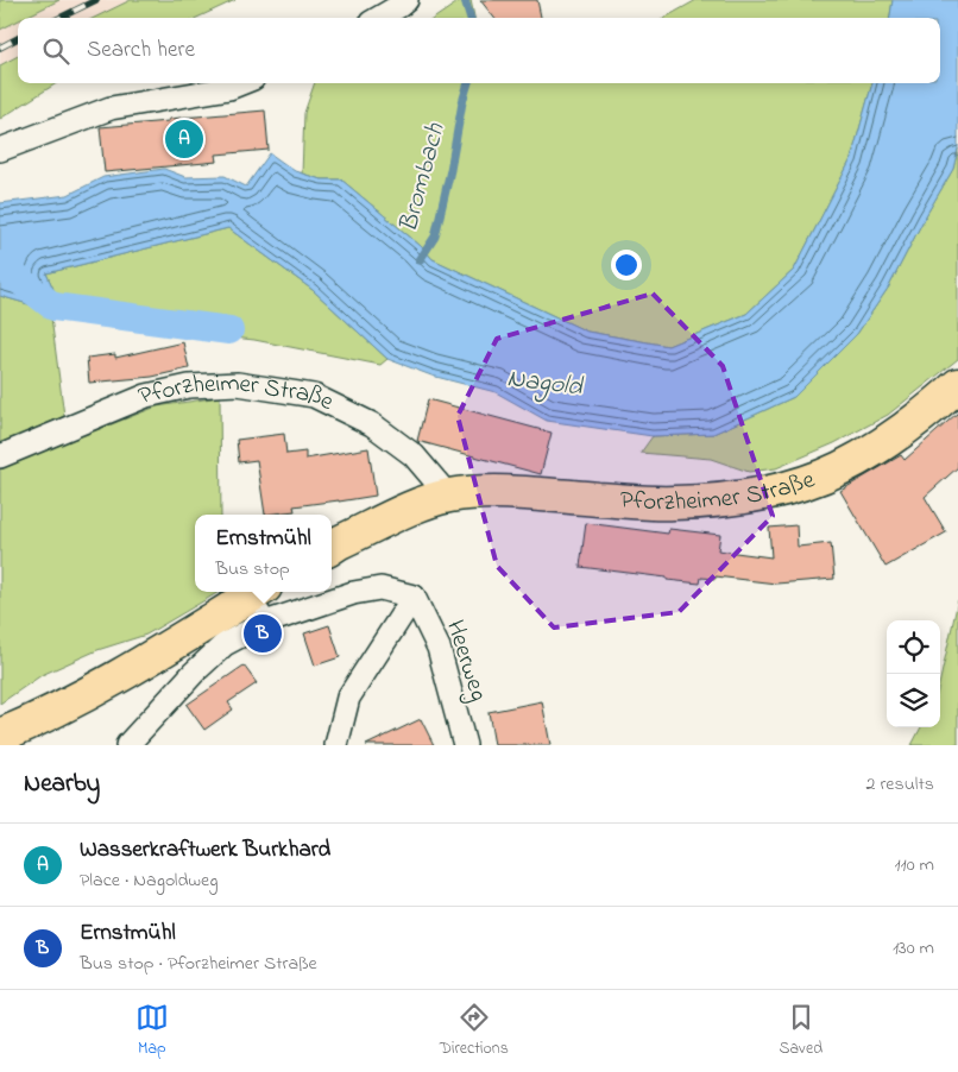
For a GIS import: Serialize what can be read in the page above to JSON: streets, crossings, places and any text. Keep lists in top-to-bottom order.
{
  "streets": {
    "main road": ["Pforzheimer Straße"],
    "street": ["Heerweg"]
  },
  "water": ["Brombach", "Nagold"],
  "page": {
    "search": "Search here",
    "pins": ["A", "B"],
    "popup": ["Ernstmühl", "Bus stop"],
    "heading": ["Nearby", "2 results"],
    "list": [
      {
        "mark": "A",
        "name": "Wasserkraftwerk Burkhard",
        "note": "Place · Nagoldweg",
        "value": "110 m"
      },
      {
        "mark": "B",
        "name": "Ernstmühl",
        "note": "Bus stop · Pforzheimer Straße",
        "value": "130 m"
      }
    ],
    "nav": ["Map", "Directions", "Saved"]
  }
}
